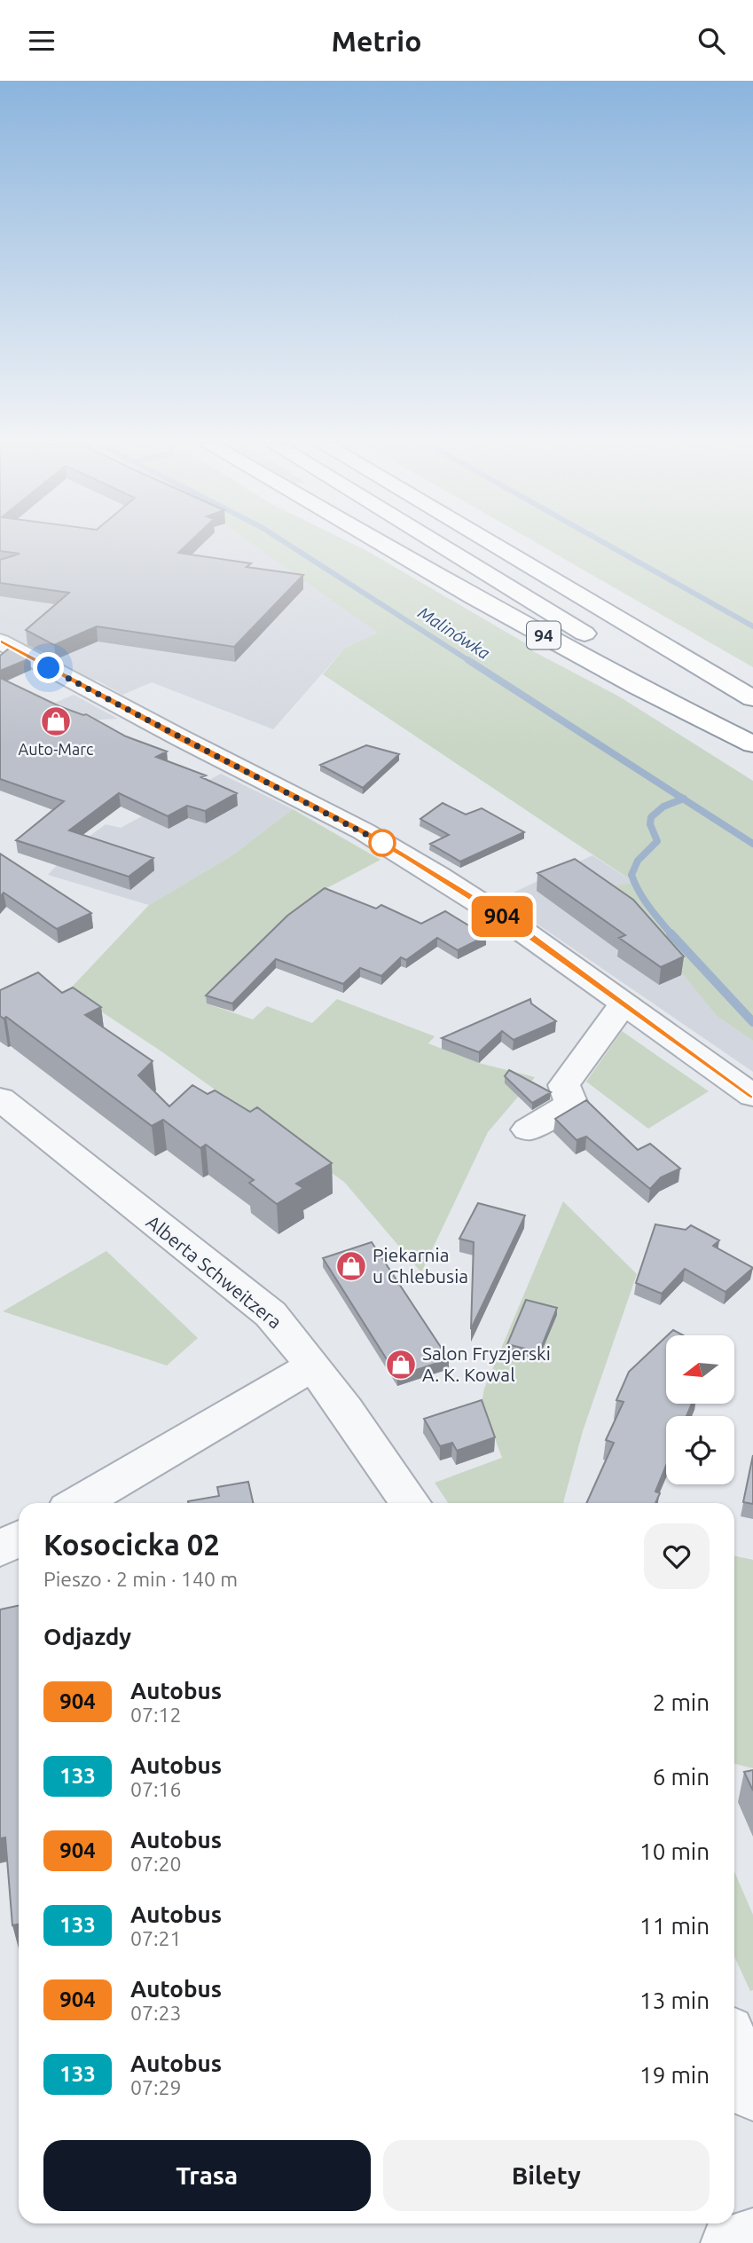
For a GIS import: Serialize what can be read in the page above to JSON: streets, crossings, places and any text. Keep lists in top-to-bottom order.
{
  "streets": {
    "highway": ["94"],
    "street": ["Alberta Schweitzera"]
  },
  "water": ["Malinówka"],
  "places": {
    "shop": ["Auto-Marc", "Piekarnia u Chlebusia", "Salon Fryzjerski A. K. Kowal"]
  },
  "lines": ["bus line 904"],
  "north": "left",
  "page": {
    "header": "Metrio",
    "on_map": "904",
    "heading": [
      ["Kosocicka 02", "Pieszo · 2 min · 140 m"],
      "Odjazdy"
    ],
    "list": [
      {
        "mark": "904",
        "name": "Autobus",
        "note": "07:12",
        "value": "2 min"
      },
      {
        "mark": "133",
        "name": "Autobus",
        "note": "07:16",
        "value": "6 min"
      },
      {
        "mark": "904",
        "name": "Autobus",
        "note": "07:20",
        "value": "10 min"
      },
      {
        "mark": "133",
        "name": "Autobus",
        "note": "07:21",
        "value": "11 min"
      },
      {
        "mark": "904",
        "name": "Autobus",
        "note": "07:23",
        "value": "13 min"
      },
      {
        "mark": "133",
        "name": "Autobus",
        "note": "07:29",
        "value": "19 min"
      }
    ],
    "buttons": ["Trasa", "Bilety"]
  }
}
